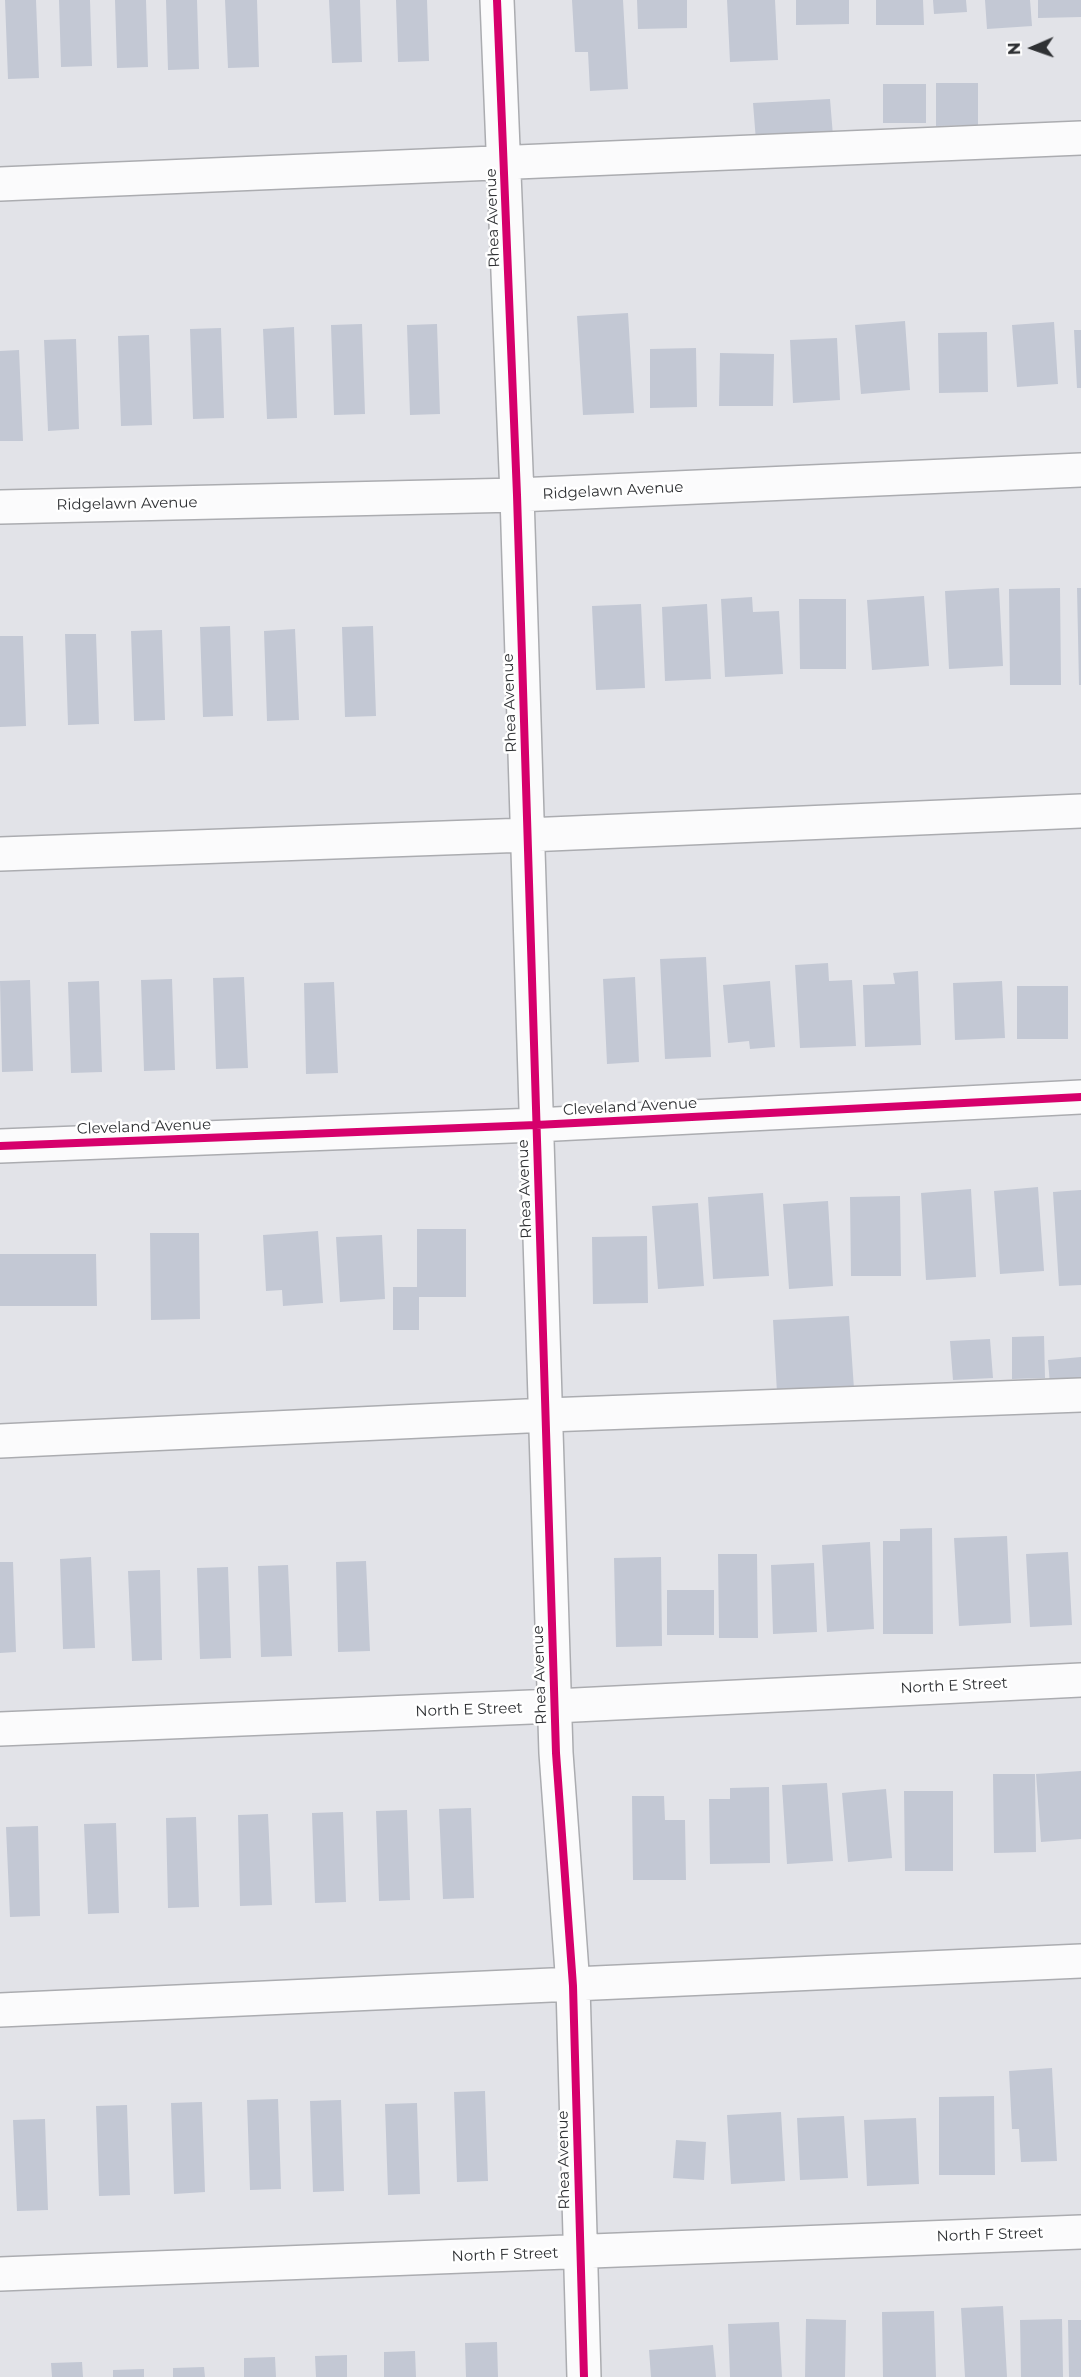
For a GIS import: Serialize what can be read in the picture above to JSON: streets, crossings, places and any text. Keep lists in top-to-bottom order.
{
  "streets": {
    "street": [
      "Rhea Avenue",
      "Ridgelawn Avenue",
      "Cleveland Avenue",
      "North E Street",
      "North F Street"
    ]
  },
  "crossings": [
    ["Rhea Avenue", "Ridgelawn Avenue"],
    ["Rhea Avenue", "Cleveland Avenue"],
    ["Rhea Avenue", "North E Street"],
    ["Rhea Avenue", "North F Street"]
  ],
  "north": "left"
}
